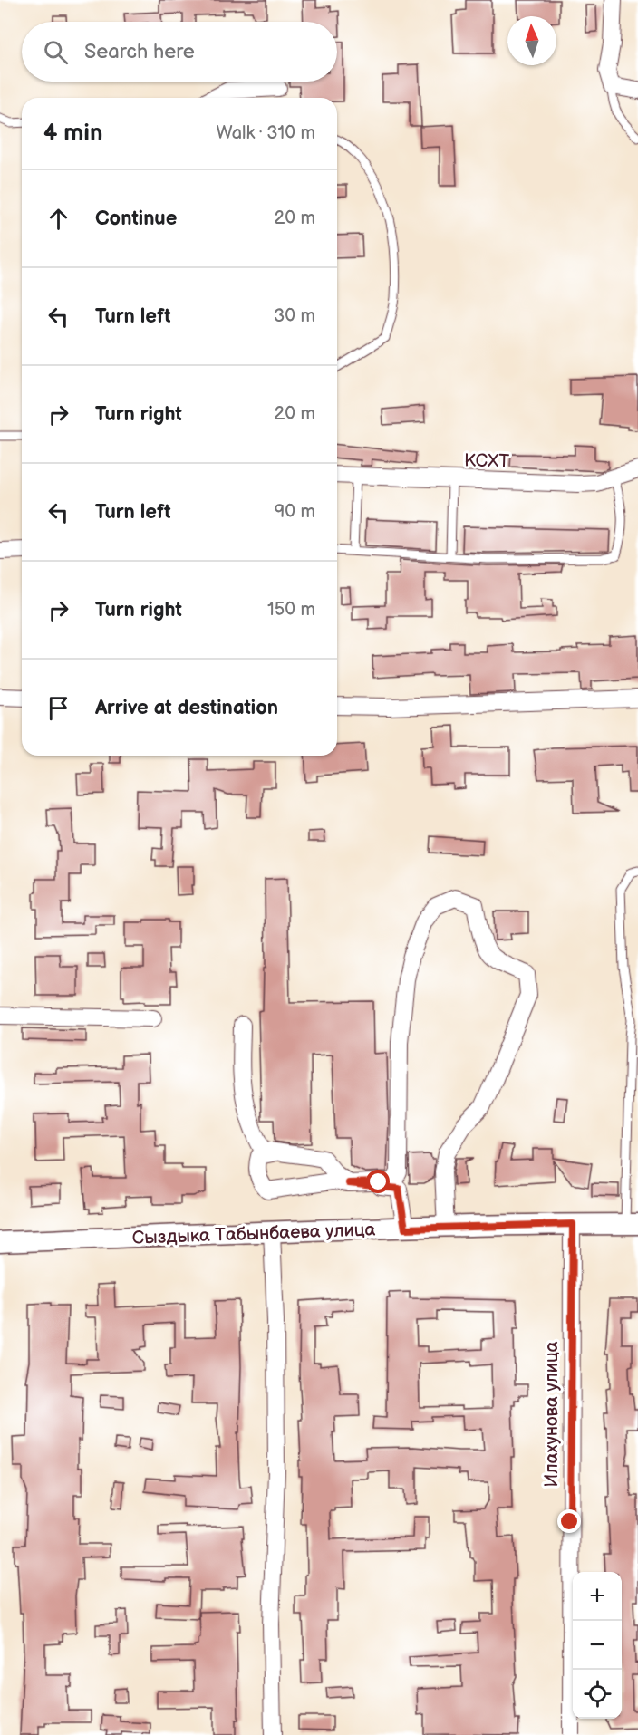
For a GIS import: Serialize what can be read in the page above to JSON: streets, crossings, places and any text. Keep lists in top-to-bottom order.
{
  "streets": {
    "street": ["КСХТ", "Сыздыка Табынбаева улица", "Илахунова улица"]
  },
  "crossings": [
    ["Сыздыка Табынбаева улица", "Илахунова улица"]
  ],
  "north": "top",
  "page": {
    "search": "Search here",
    "heading": ["4 min", "Walk · 310 m"],
    "list": [
      ["Continue", "20 m"],
      ["Turn left", "30 m"],
      ["Turn right", "20 m"],
      ["Turn left", "90 m"],
      ["Turn right", "150 m"],
      "Arrive at destination"
    ],
    "map_buttons": ["+", "−"]
  }
}
